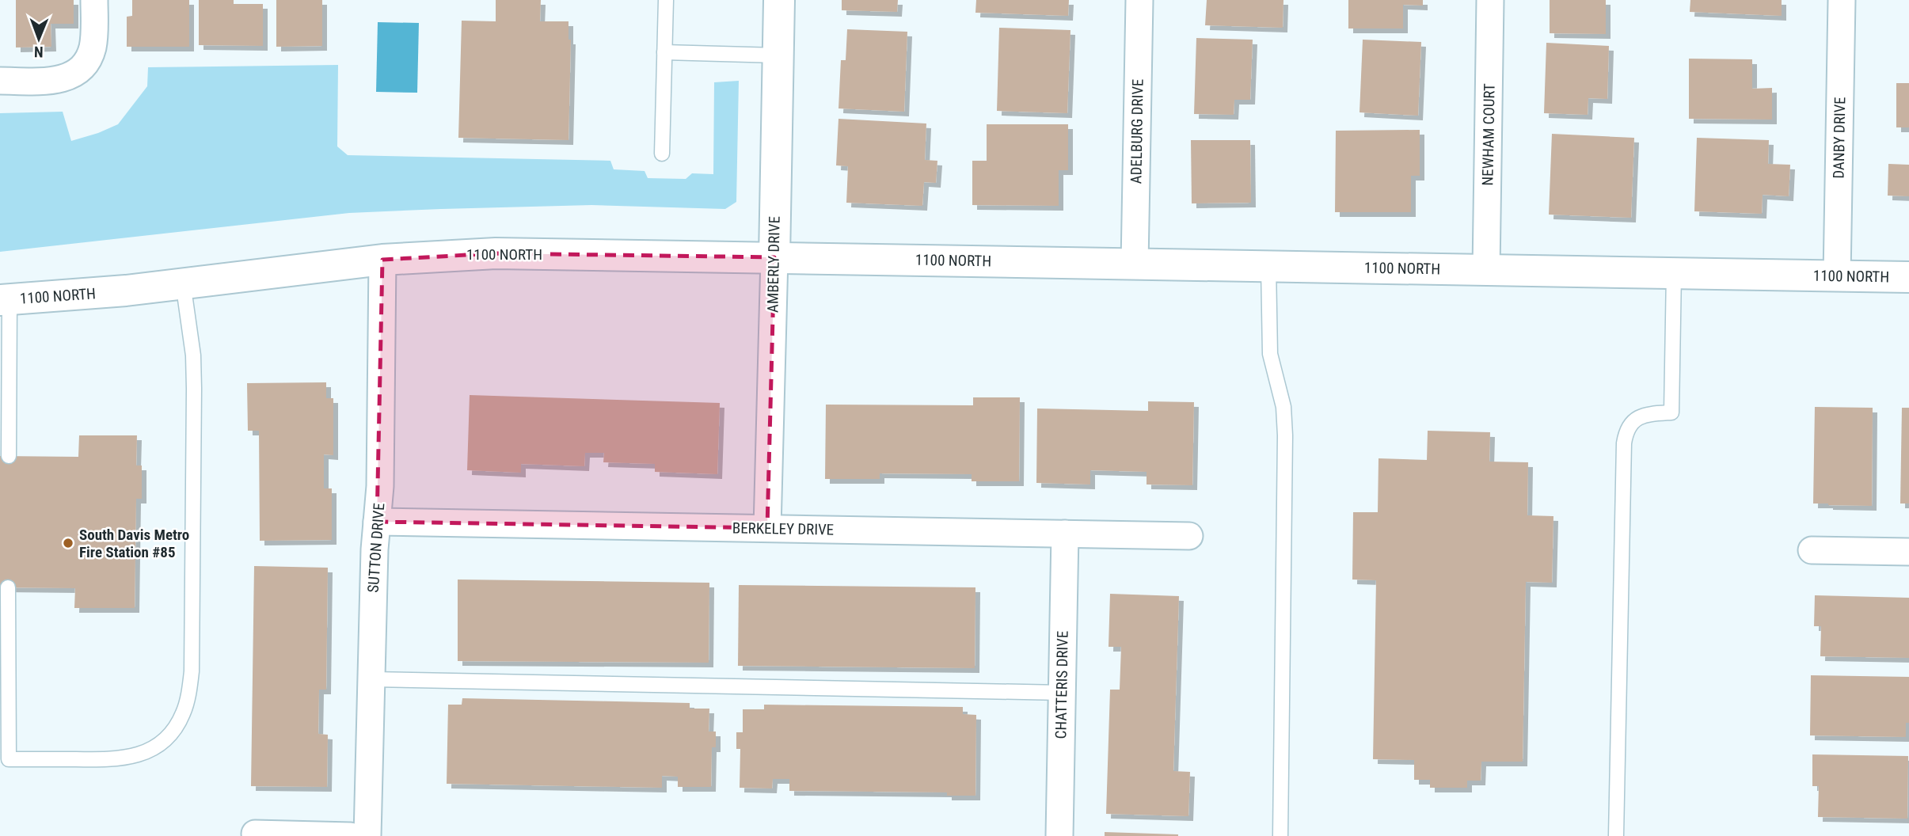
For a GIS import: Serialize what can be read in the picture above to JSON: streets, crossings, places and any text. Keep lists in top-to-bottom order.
{
  "streets": {
    "street": [
      "ADELBURG DRIVE",
      "NEWHAM COURT",
      "DANBY DRIVE",
      "1100 NORTH",
      "AMBERLY DRIVE",
      "BERKELEY DRIVE",
      "SUTTON DRIVE",
      "CHATTERIS DRIVE"
    ]
  },
  "crossings": [
    ["ADELBURG DRIVE", "1100 NORTH"],
    ["NEWHAM COURT", "1100 NORTH"],
    ["DANBY DRIVE", "1100 NORTH"],
    ["1100 NORTH", "AMBERLY DRIVE"],
    ["1100 NORTH", "SUTTON DRIVE"],
    ["AMBERLY DRIVE", "BERKELEY DRIVE"],
    ["BERKELEY DRIVE", "SUTTON DRIVE"],
    ["BERKELEY DRIVE", "CHATTERIS DRIVE"]
  ],
  "places": ["South Davis Metro Fire Station #85"],
  "north": "bottom"
}
